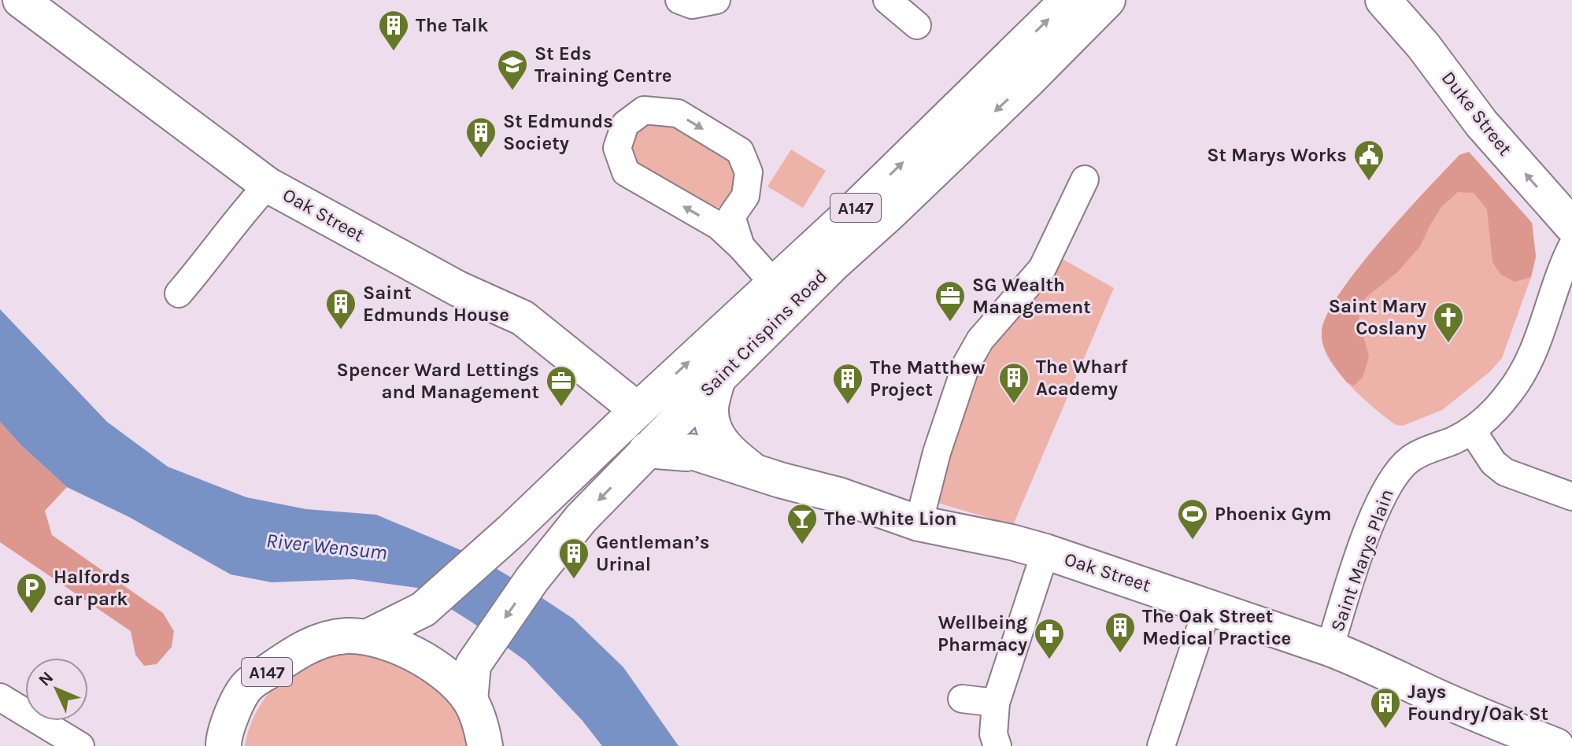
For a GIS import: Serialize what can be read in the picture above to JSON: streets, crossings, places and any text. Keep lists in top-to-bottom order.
{
  "streets": {
    "main road": [
      "Duke Street",
      "A147",
      "Oak Street",
      "Saint Crispins Road"
    ],
    "street": ["Saint Marys Plain"]
  },
  "crossings": [
    ["A147", "Saint Crispins Road"],
    ["Oak Street", "Saint Crispins Road"],
    ["Oak Street", "Saint Marys Plain"]
  ],
  "one_way": ["Duke Street"],
  "water": ["River Wensum"],
  "places": {
    "building": [
      "The Talk",
      "St Edmunds Society",
      "Saint Edmunds House",
      "The Wharf Academy",
      "The Matthew Project",
      "Gentleman’s Urinal",
      "The Oak Street Medical Practice",
      "Jays Foundry/Oak St"
    ],
    "school or university": ["St Eds Training Centre"],
    "public building": ["St Marys Works"],
    "office": ["SG Wealth Management", "Spencer Ward Lettings and Management"],
    "church": ["Saint Mary Coslany"],
    "sports": ["Phoenix Gym"],
    "bar": ["The White Lion"],
    "parking": ["Halfords car park"],
    "pharmacy": ["Wellbeing Pharmacy"]
  },
  "north": "top left"
}
